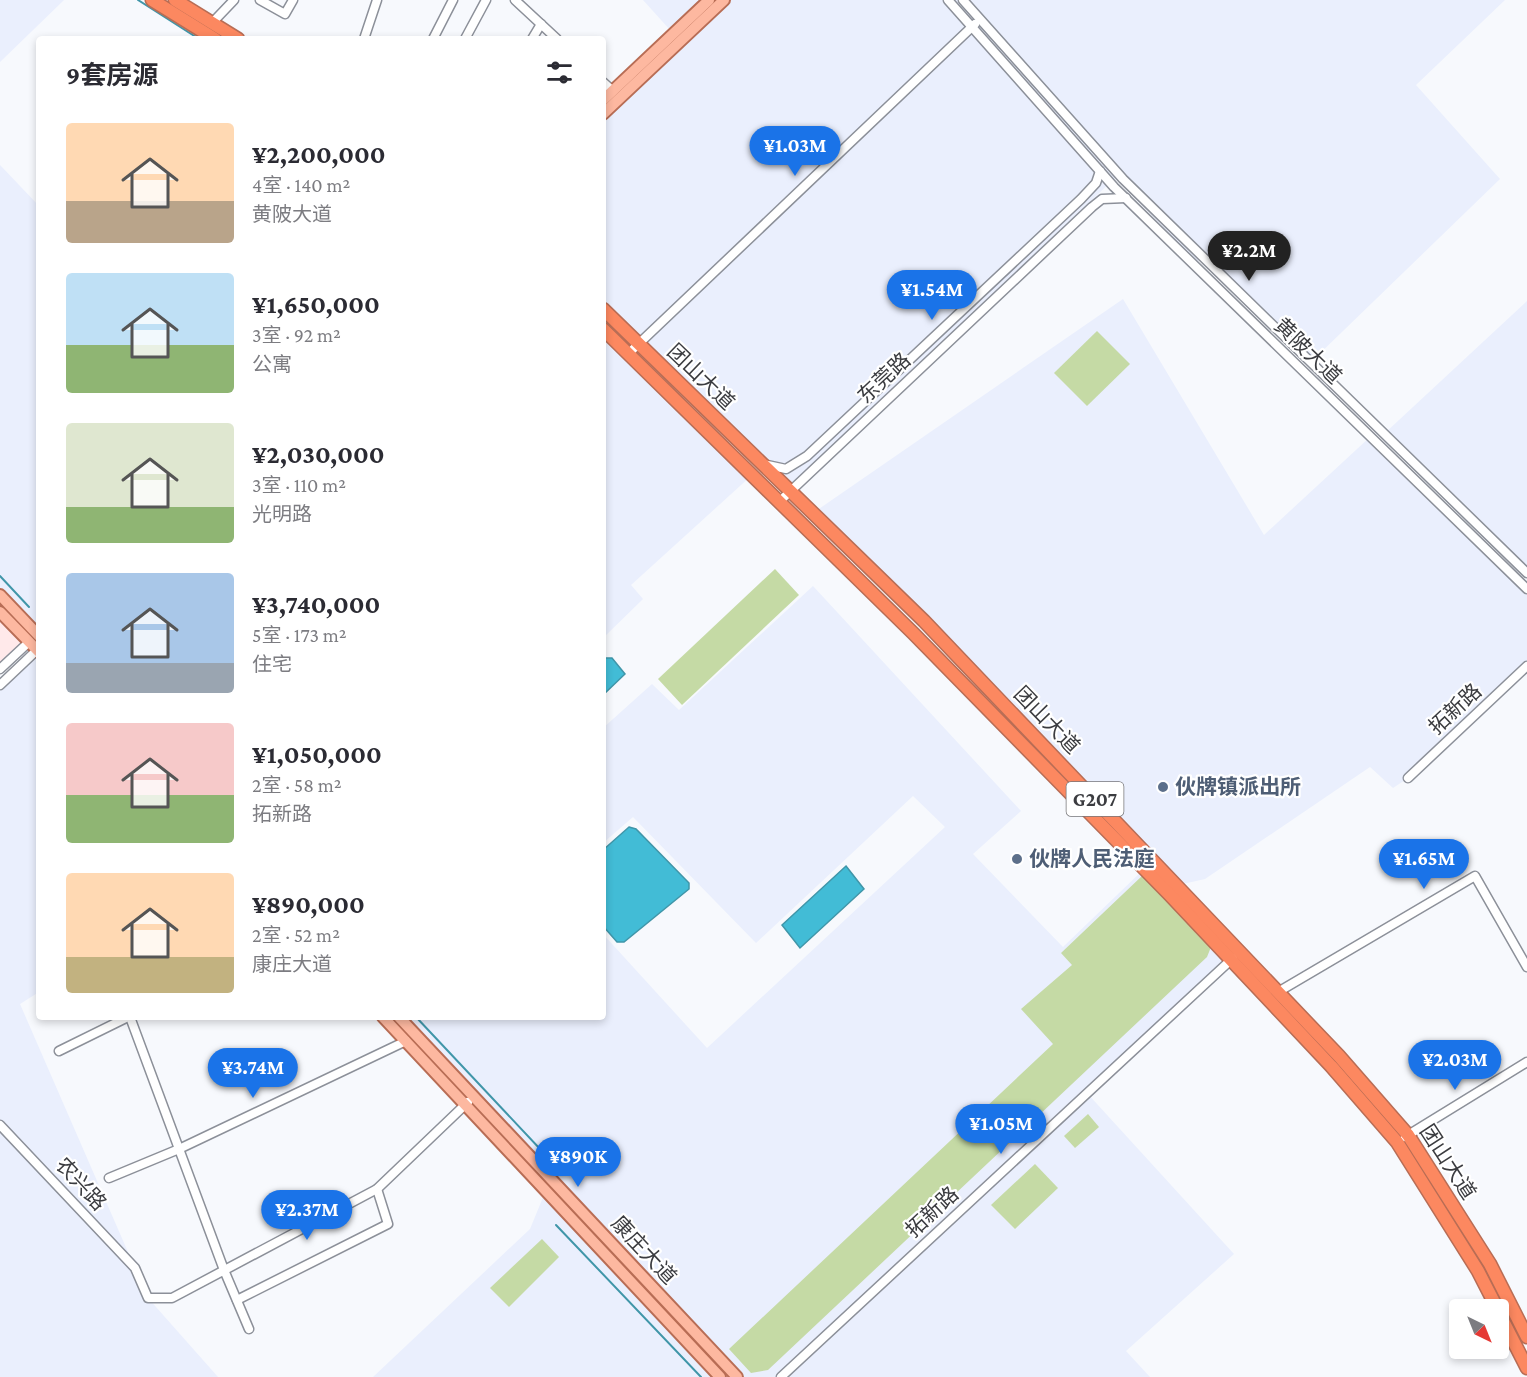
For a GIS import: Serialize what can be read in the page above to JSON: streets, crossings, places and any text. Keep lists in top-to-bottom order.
{
  "streets": {
    "highway": ["团山大道", "G207"],
    "main road": ["康庄大道"],
    "street": [
      "黄陂大道",
      "东莞路",
      "拓新路",
      "农兴路"
    ]
  },
  "crossings": [
    ["黄陂大道", "东莞路"],
    ["团山大道", "东莞路"],
    ["团山大道", "拓新路"]
  ],
  "places": ["伙牌镇派出所", "伙牌人民法庭"],
  "north": "bottom right",
  "page": {
    "heading": "9套房源",
    "list": [
      {
        "name": "¥2,200,000",
        "note": "4室 · 140 m² · 黄陂大道"
      },
      {
        "name": "¥1,650,000",
        "note": "3室 · 92 m² · 公寓"
      },
      {
        "name": "¥2,030,000",
        "note": "3室 · 110 m² · 光明路"
      },
      {
        "name": "¥3,740,000",
        "note": "5室 · 173 m² · 住宅"
      },
      {
        "name": "¥1,050,000",
        "note": "2室 · 58 m² · 拓新路"
      },
      {
        "name": "¥890,000",
        "note": "2室 · 52 m² · 康庄大道"
      }
    ],
    "price": [
      "¥1.03M",
      "¥2.2M",
      "¥1.54M",
      "¥1.65M",
      "¥2.03M",
      "¥3.74M",
      "¥1.05M",
      "¥890K",
      "¥2.37M"
    ]
  }
}
